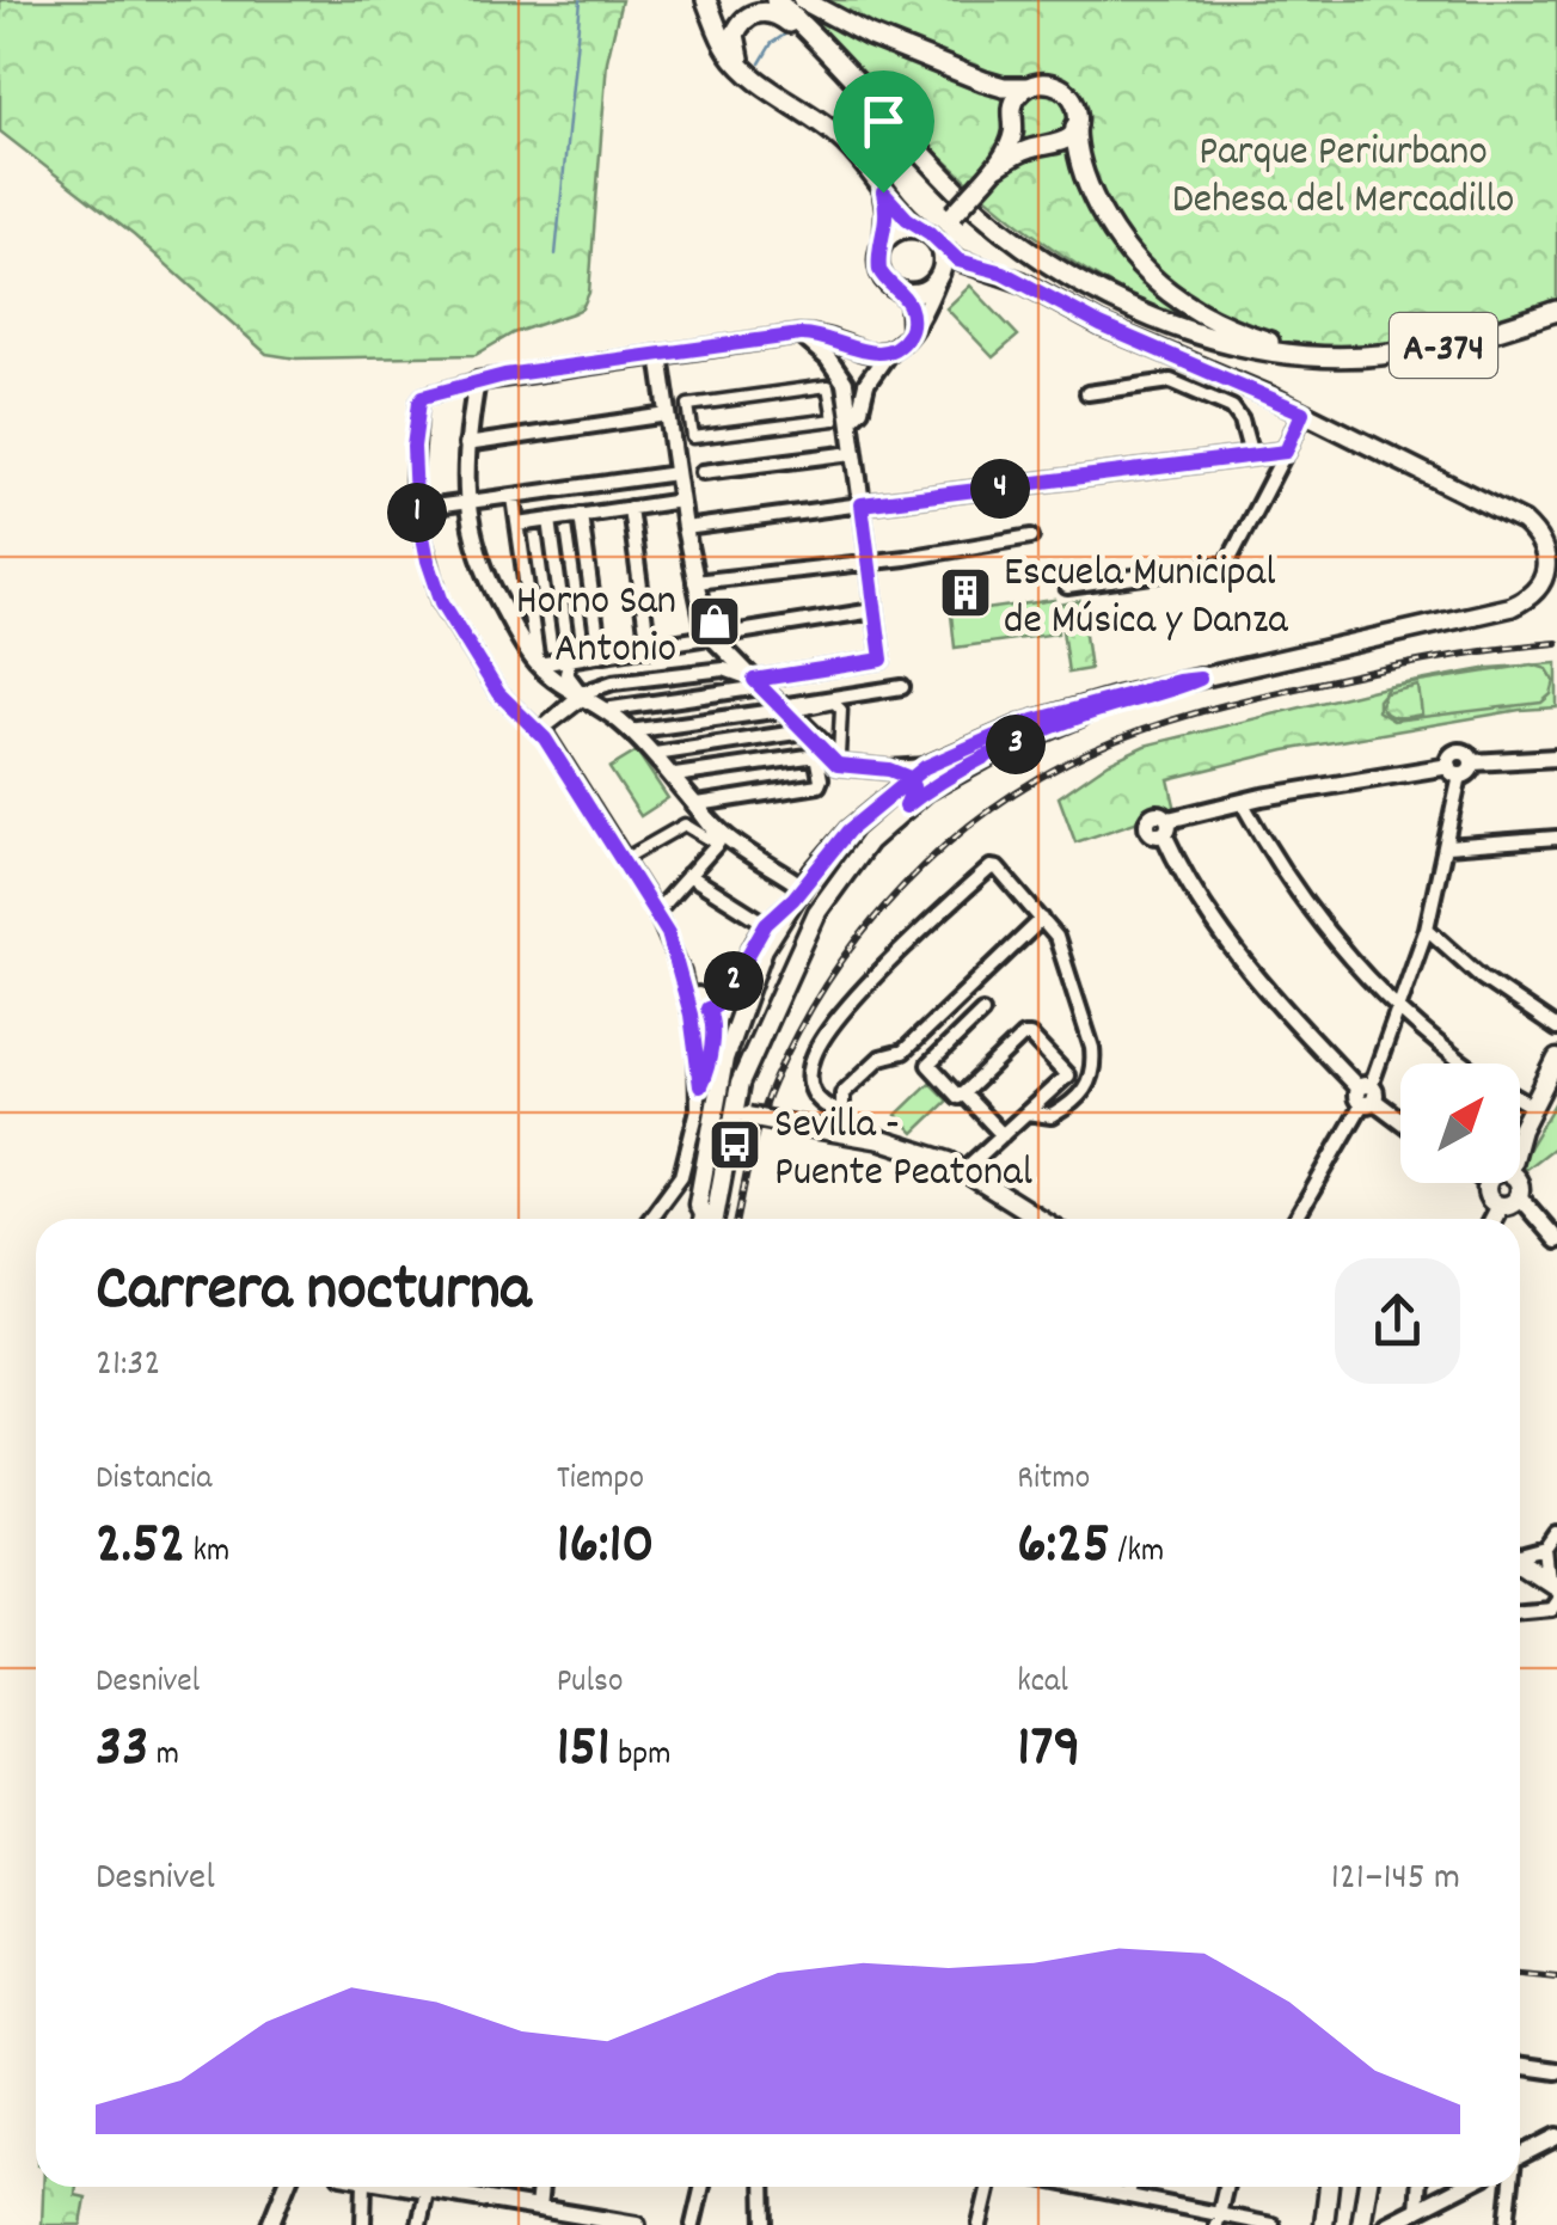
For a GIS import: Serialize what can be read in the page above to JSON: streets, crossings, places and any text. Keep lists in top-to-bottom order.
{
  "streets": {
    "main road": ["A-374"]
  },
  "parks": ["Parque Periurbano Dehesa del Mercadillo"],
  "places": {
    "building": ["Escuela Municipal de Música y Danza"],
    "shop": ["Horno San Antonio"],
    "bus stop": ["Sevilla - Puente Peatonal"]
  },
  "north": "top right",
  "page": {
    "pins": [
      "4",
      "1",
      "3",
      "2"
    ],
    "heading": ["Carrera nocturna", "21:32"],
    "stats": [
      ["Distancia", "2.52 km"],
      ["Tiempo", "16:10"],
      ["Ritmo", "6:25 /km"],
      ["Desnivel", "33 m"],
      ["Pulso", "151 bpm"],
      ["kcal", "179"]
    ],
    "chart": ["Desnivel", "121–145 m"]
  }
}
